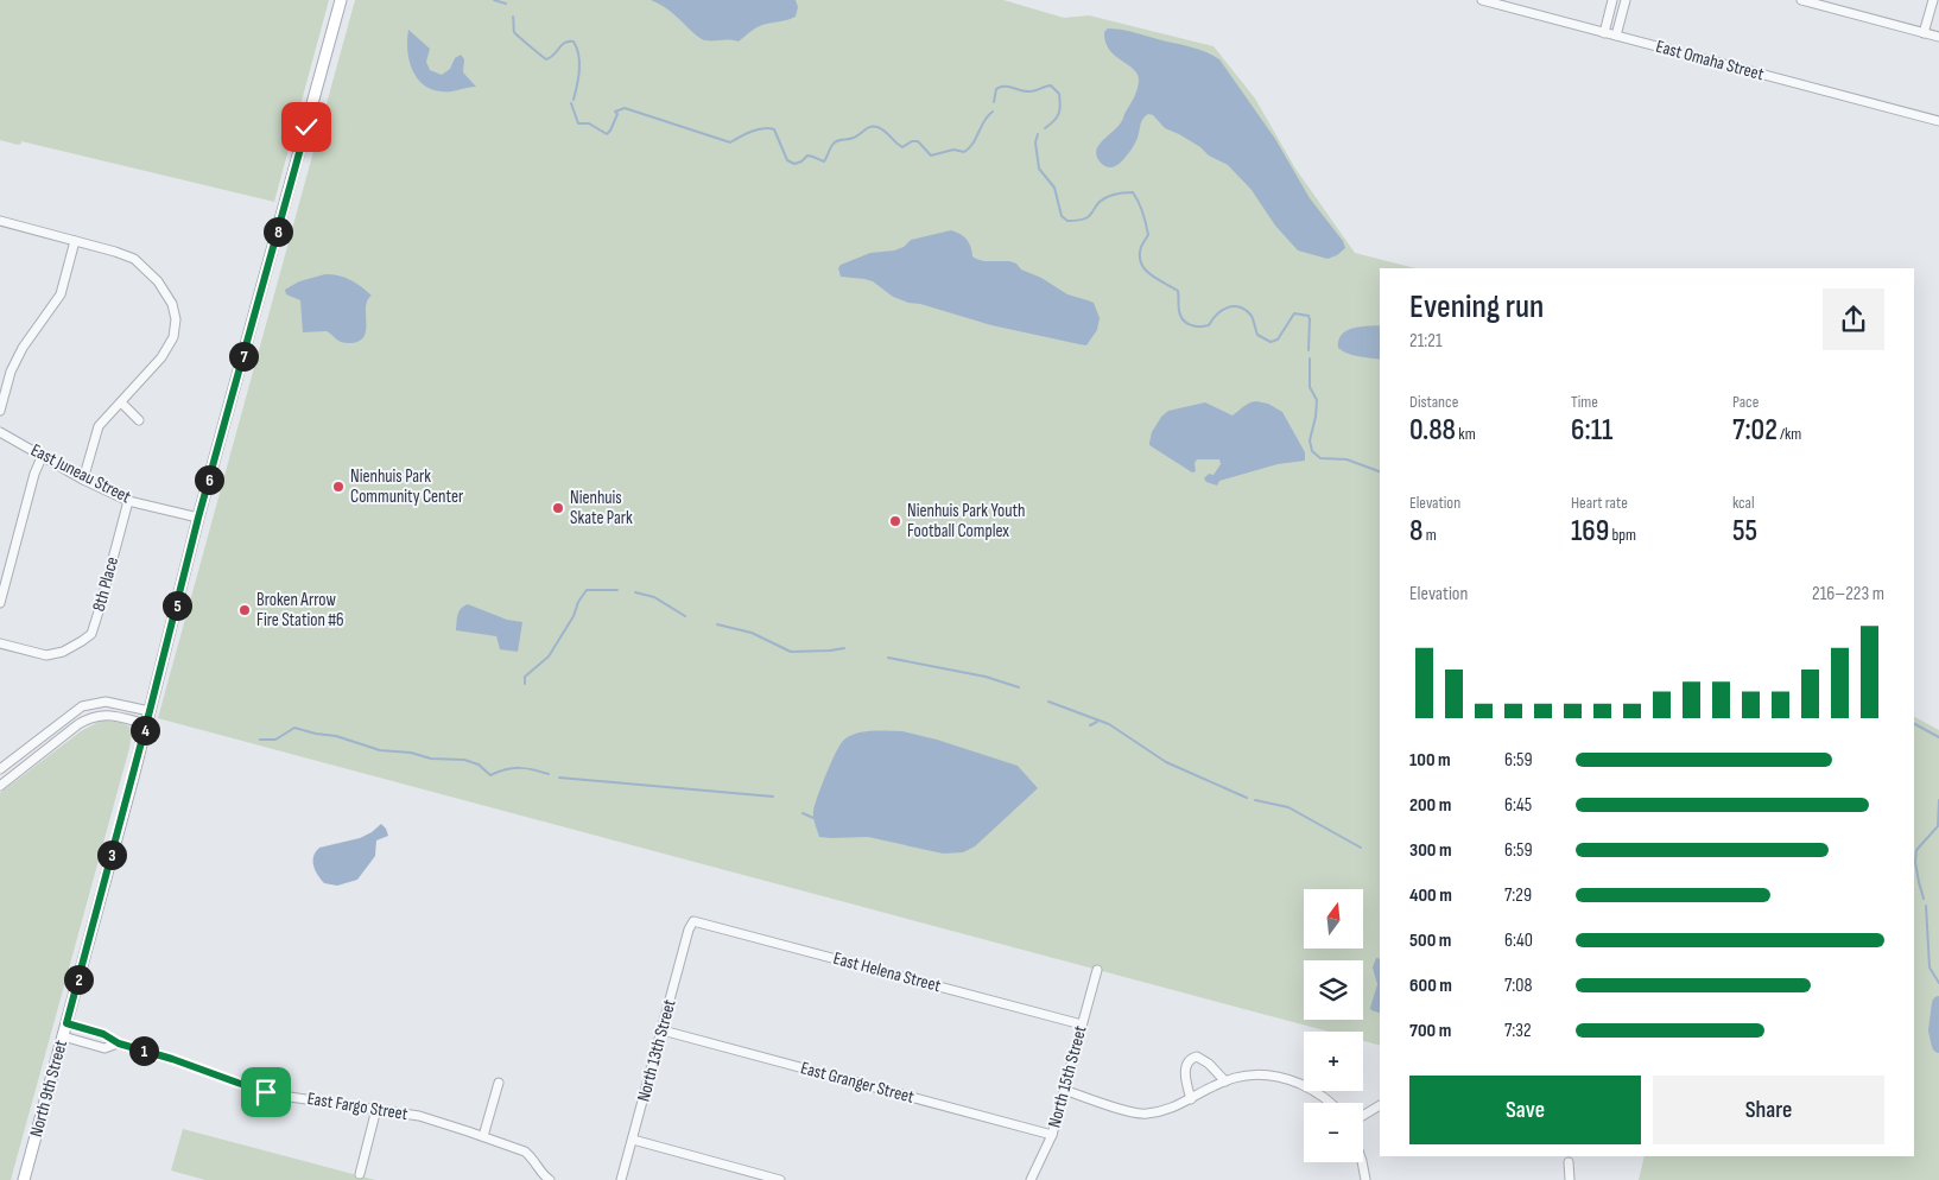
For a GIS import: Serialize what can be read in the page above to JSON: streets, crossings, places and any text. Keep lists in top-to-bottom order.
{
  "streets": {
    "main road": ["North 9th Street"],
    "street": [
      "East Omaha Street",
      "East Juneau Street",
      "8th Place",
      "East Helena Street",
      "North 13th Street",
      "North 15th Street",
      "East Granger Street",
      "East Fargo Street"
    ]
  },
  "crossings": [
    ["East Juneau Street", "8th Place"],
    ["East Juneau Street", "North 9th Street"],
    ["East Helena Street", "North 13th Street"],
    ["East Helena Street", "North 15th Street"],
    ["North 13th Street", "East Granger Street"],
    ["North 15th Street", "East Granger Street"],
    ["North 9th Street", "East Fargo Street"]
  ],
  "places": [
    "Nienhuis Park Community Center",
    "Nienhuis Skate Park",
    "Nienhuis Park Youth Football Complex",
    "Broken Arrow Fire Station #6"
  ],
  "north": "top",
  "page": {
    "pins": [
      "8",
      "7",
      "6",
      "5",
      "4",
      "3",
      "2",
      "1"
    ],
    "heading": ["Evening run", "21:21"],
    "stats": [
      ["Distance", "0.88 km"],
      ["Time", "6:11"],
      ["Pace", "7:02 /km"],
      ["Elevation", "8 m"],
      ["Heart rate", "169 bpm"],
      ["kcal", "55"]
    ],
    "chart": ["Elevation", "216–223 m"],
    "list": [
      {
        "name": "100 m",
        "note": "6:59"
      },
      {
        "name": "200 m",
        "note": "6:45"
      },
      {
        "name": "300 m",
        "note": "6:59"
      },
      {
        "name": "400 m",
        "note": "7:29"
      },
      {
        "name": "500 m",
        "note": "6:40"
      },
      {
        "name": "600 m",
        "note": "7:08"
      },
      {
        "name": "700 m",
        "note": "7:32"
      }
    ],
    "map_buttons": ["+", "−"],
    "buttons": ["Save", "Share"]
  }
}
